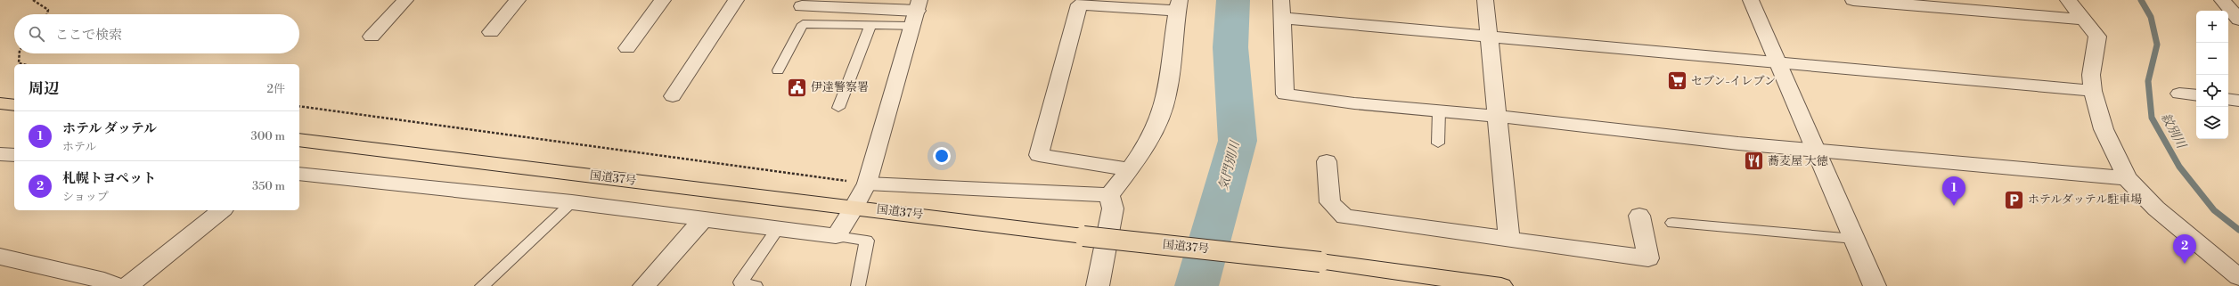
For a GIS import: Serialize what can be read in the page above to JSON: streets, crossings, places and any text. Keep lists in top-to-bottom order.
{
  "streets": {
    "highway": ["国道37号"]
  },
  "water": ["紋別川", "気門別川"],
  "places": {
    "supermarket": ["セブン-イレブン"],
    "public building": ["伊達警察署"],
    "restaurant": ["蕎麦屋 大徳"],
    "parking": ["ホテルダッテル駐車場"]
  },
  "page": {
    "map_buttons": ["+", "−"],
    "search": "ここで検索",
    "heading": ["周辺", "2件"],
    "list": [
      {
        "mark": "1",
        "name": "ホテル ダッテル",
        "note": "ホテル",
        "value": "300 m"
      },
      {
        "mark": "2",
        "name": "札幌トヨペット",
        "note": "ショップ",
        "value": "350 m"
      }
    ],
    "pins": ["1", "2"]
  }
}
